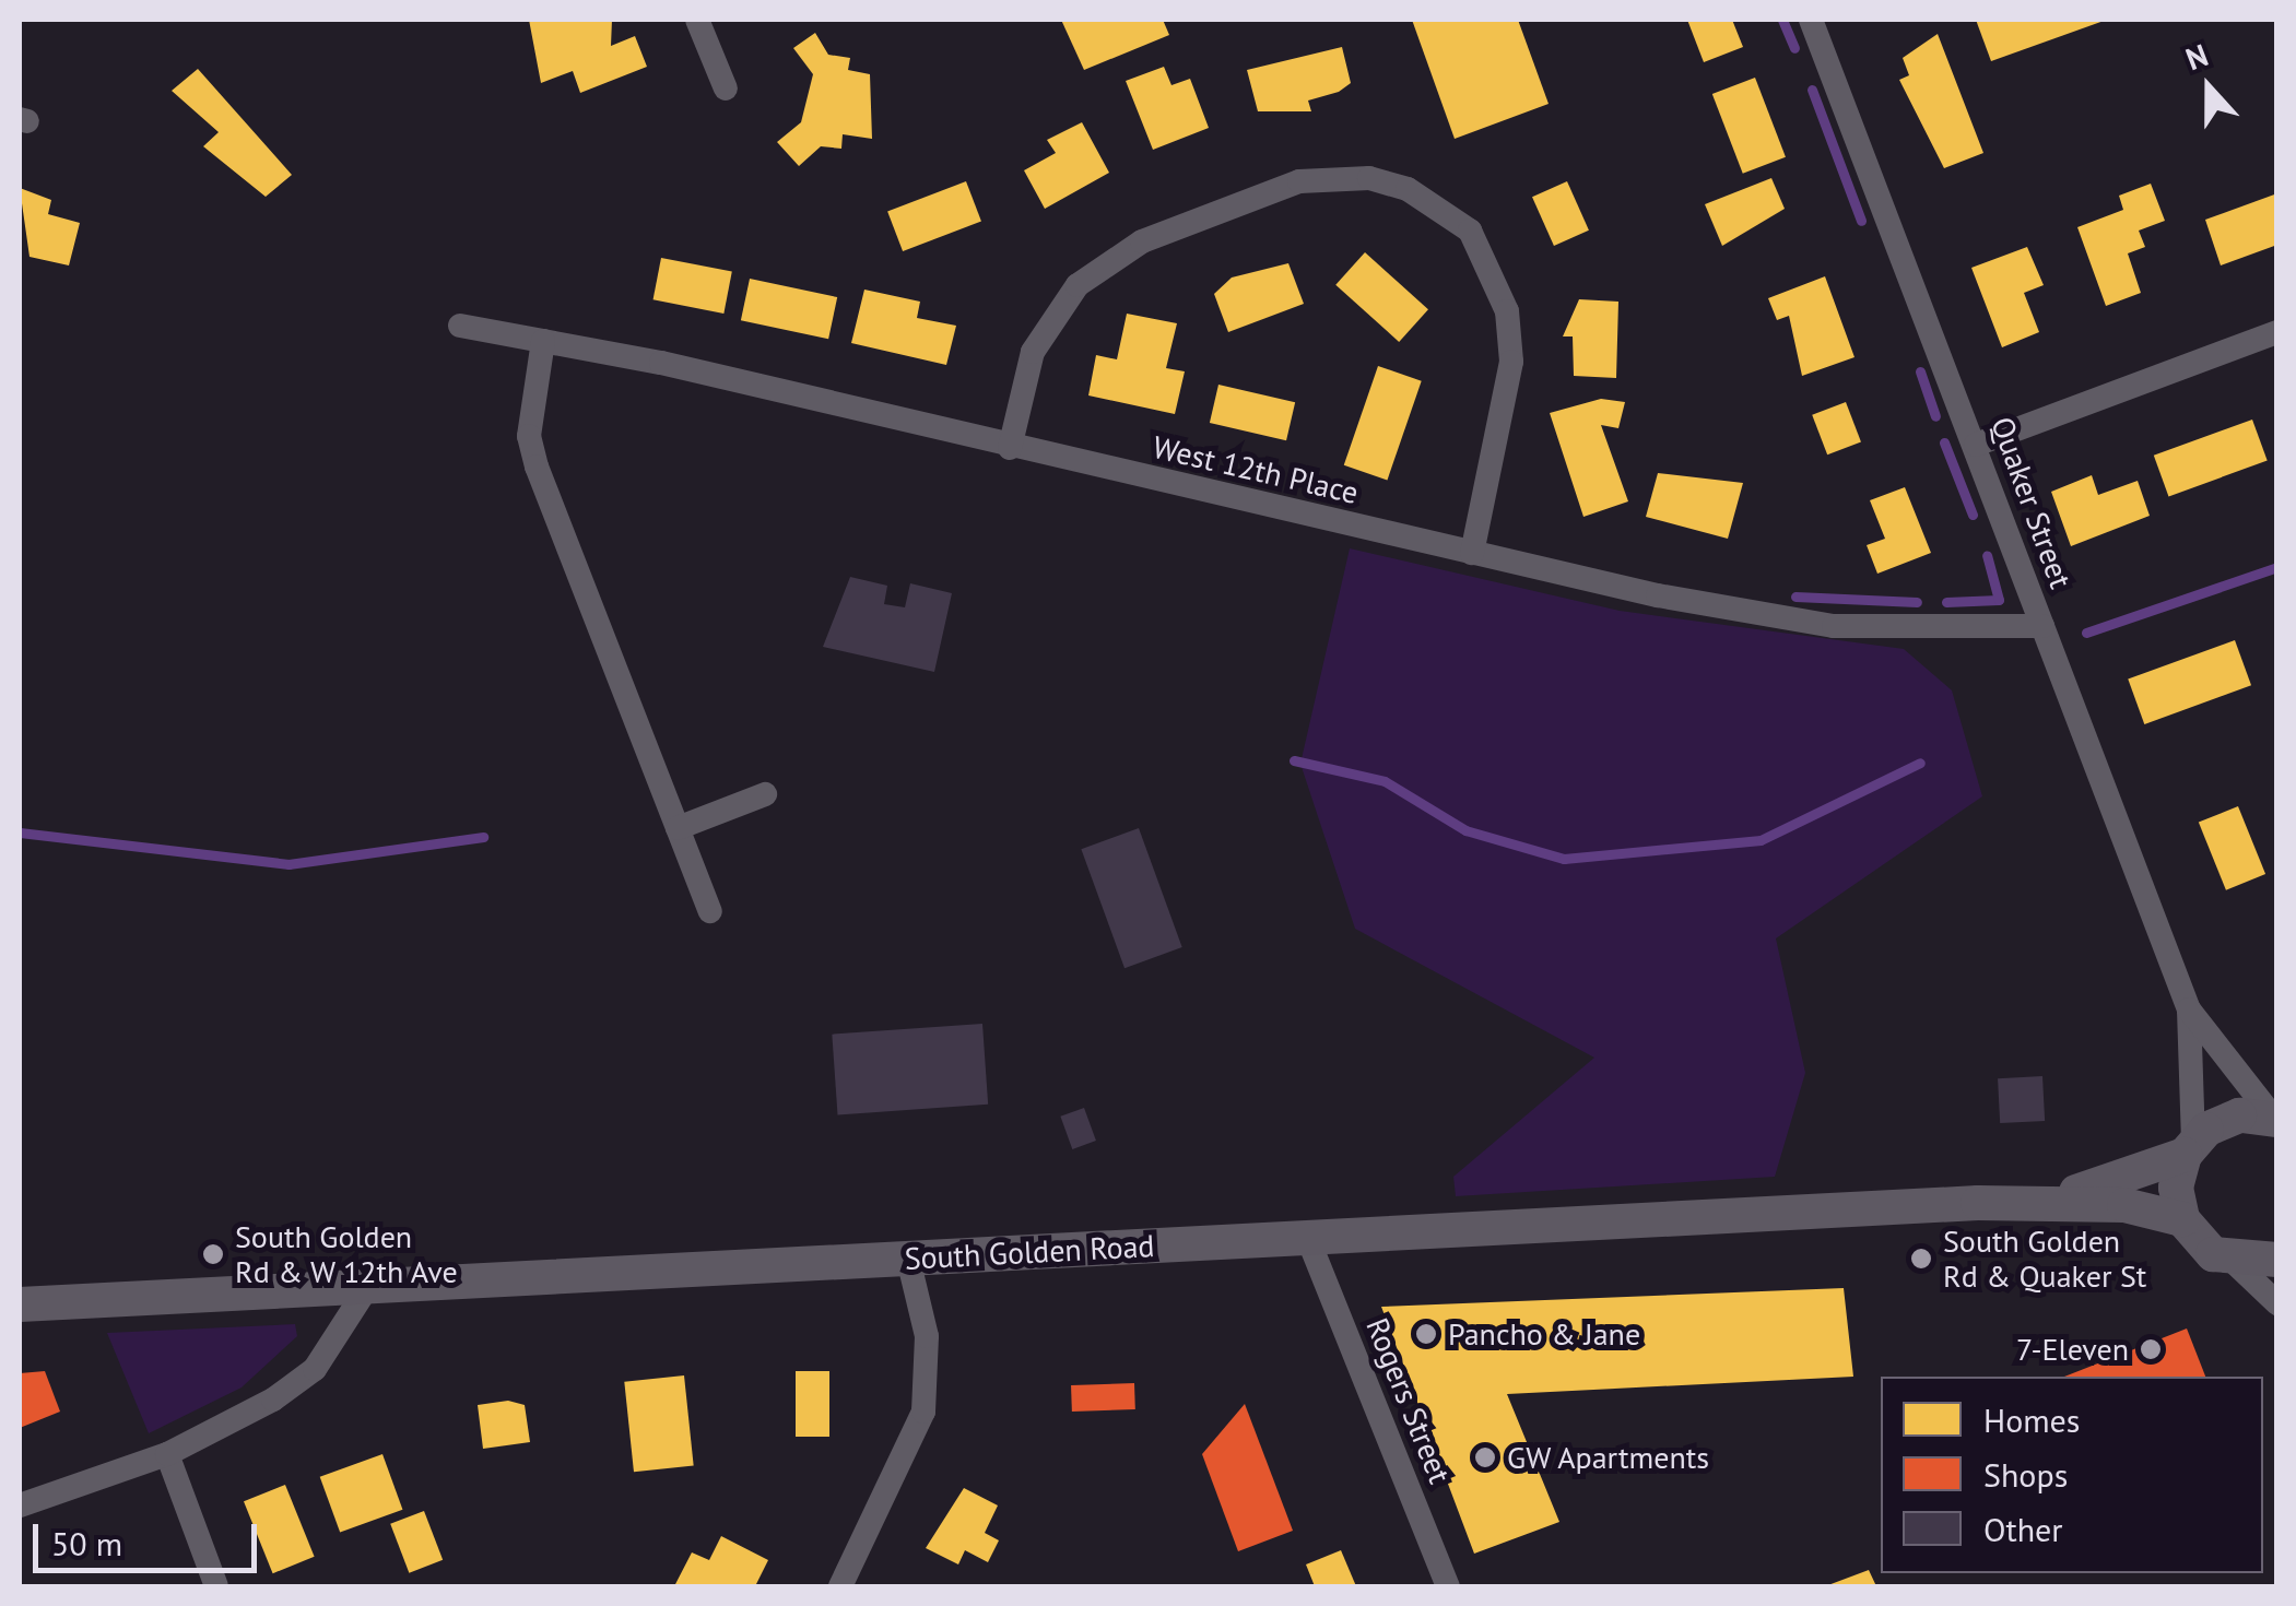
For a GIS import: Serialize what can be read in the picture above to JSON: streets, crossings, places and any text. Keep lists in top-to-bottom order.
{
  "streets": {
    "main road": ["South Golden Road"],
    "street": ["West 12th Place", "Quaker Street", "Rogers Street"]
  },
  "crossings": [
    ["West 12th Place", "Quaker Street"],
    ["Quaker Street", "South Golden Road"],
    ["South Golden Road", "Rogers Street"]
  ],
  "places": [
    "South Golden Rd & W 12th Ave",
    "South Golden Rd & Quaker St",
    "Pancho & Jane",
    "7-Eleven",
    "GW Apartments"
  ],
  "legend": ["Homes", "Shops", "Other"],
  "scale_bar": "50 m",
  "north": "top"
}
